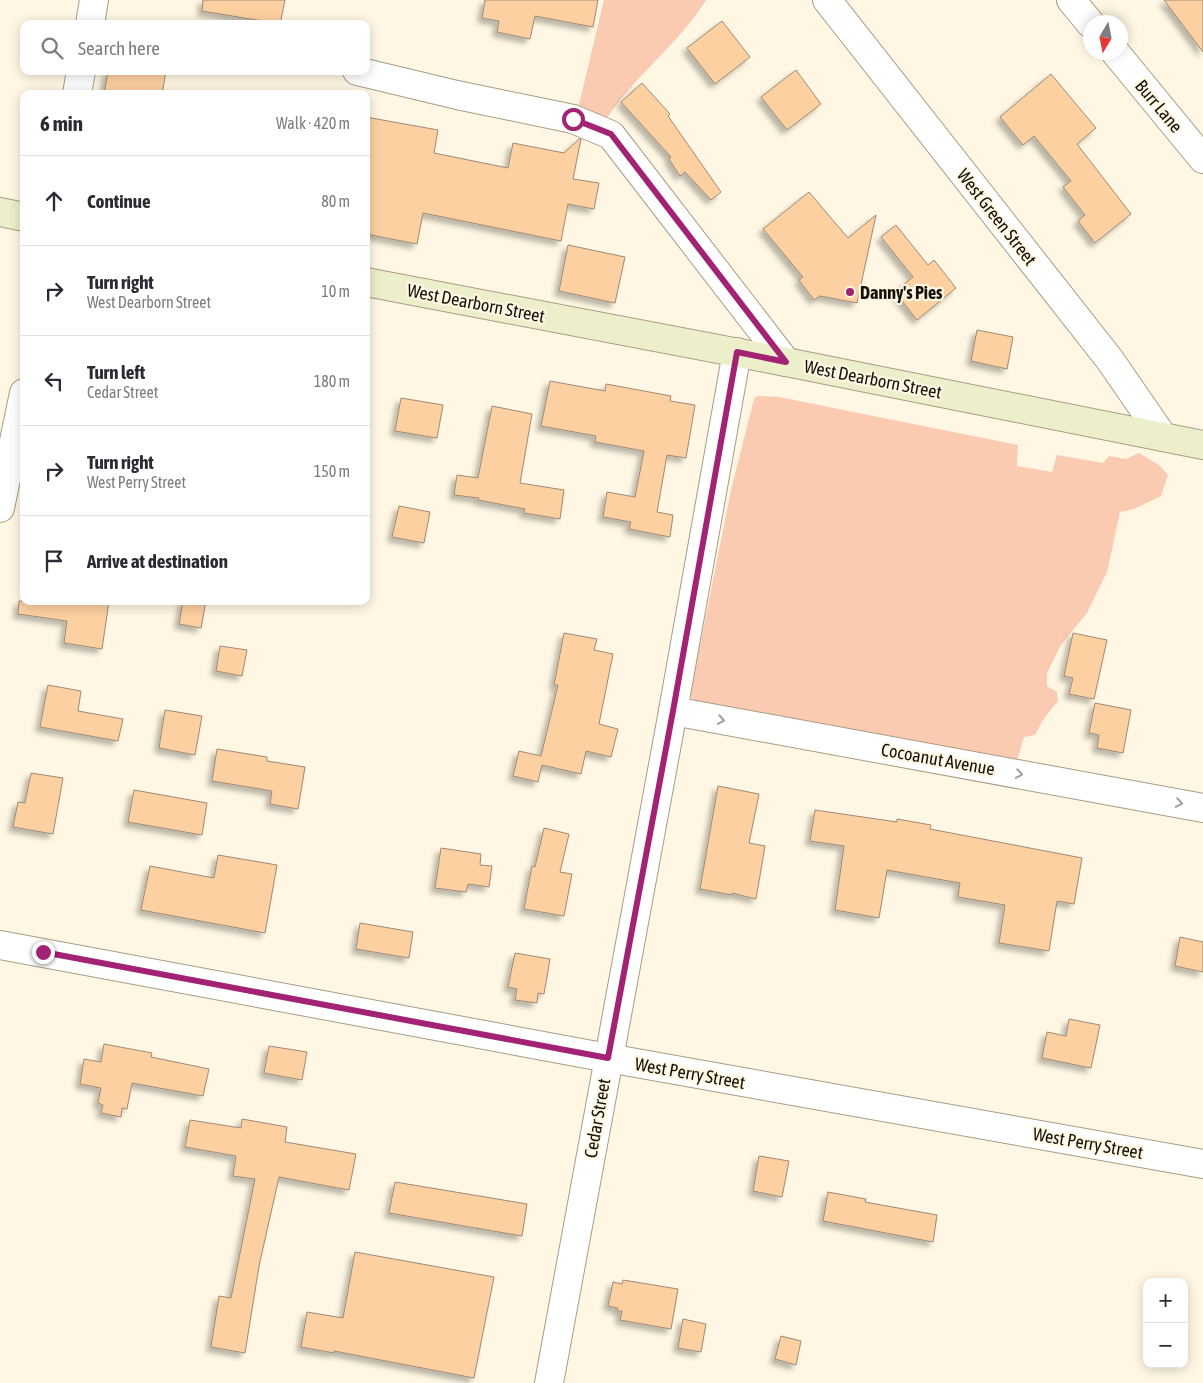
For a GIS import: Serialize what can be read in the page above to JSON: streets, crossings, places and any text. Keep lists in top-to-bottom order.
{
  "streets": {
    "street": [
      "Burr Lane",
      "West Green Street",
      "West Dearborn Street",
      "Cocoanut Avenue",
      "West Perry Street",
      "Cedar Street"
    ]
  },
  "crossings": [
    ["West Green Street", "West Dearborn Street"],
    ["West Dearborn Street", "Cedar Street"],
    ["Cocoanut Avenue", "Cedar Street"],
    ["West Perry Street", "Cedar Street"]
  ],
  "one_way": ["Cocoanut Avenue"],
  "places": ["Danny's Pies"],
  "north": "bottom",
  "page": {
    "search": "Search here",
    "heading": ["6 min", "Walk · 420 m"],
    "list": [
      ["Continue", "80 m"],
      ["Turn right", "West Dearborn Street", "10 m"],
      ["Turn left", "Cedar Street", "180 m"],
      ["Turn right", "West Perry Street", "150 m"],
      "Arrive at destination"
    ],
    "map_buttons": ["+", "−"]
  }
}
